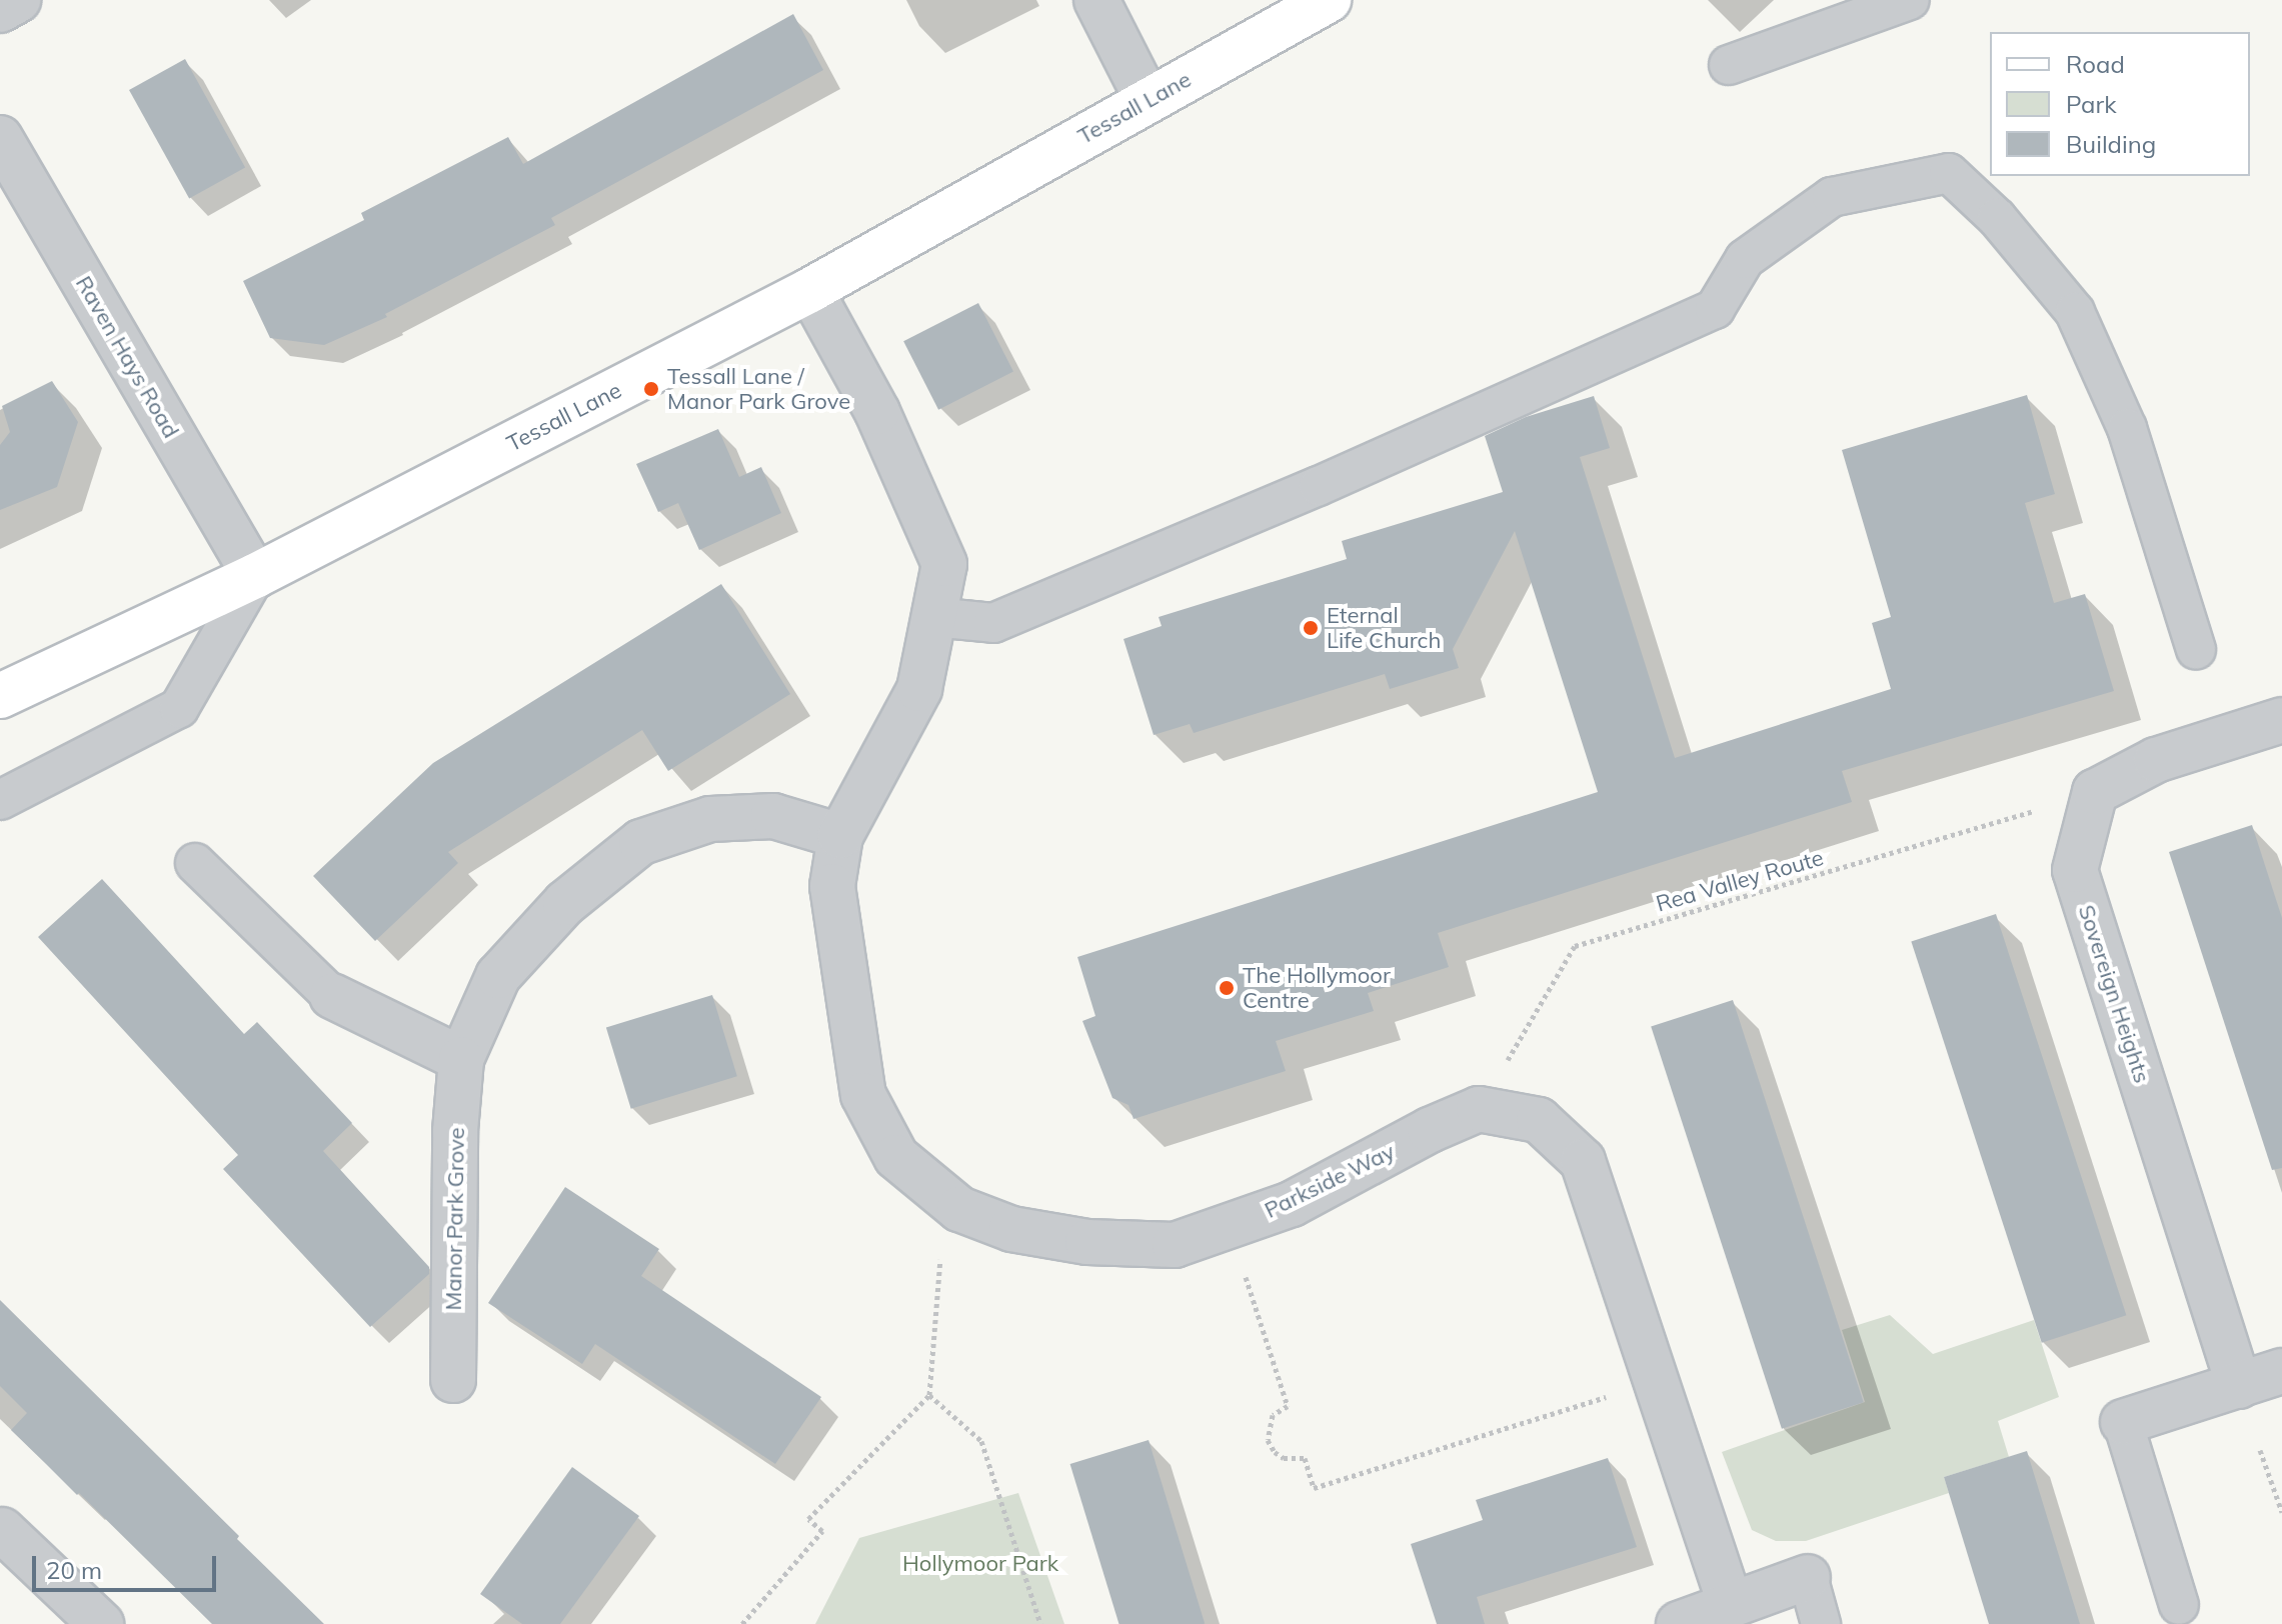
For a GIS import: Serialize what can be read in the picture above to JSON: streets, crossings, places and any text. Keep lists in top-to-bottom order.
{
  "streets": {
    "street": [
      "Tessall Lane",
      "Raven Hays Road",
      "Sovereign Heights",
      "Parkside Way",
      "Manor Park Grove"
    ],
    "path": ["Rea Valley Route"]
  },
  "crossings": [
    ["Tessall Lane", "Raven Hays Road"],
    ["Rea Valley Route", "Sovereign Heights"],
    ["Rea Valley Route", "Parkside Way"],
    ["Parkside Way", "Manor Park Grove"]
  ],
  "parks": ["Hollymoor Park"],
  "places": ["Tessall Lane / Manor Park Grove", "Eternal Life Church", "The Hollymoor Centre"],
  "legend": ["Road", "Park", "Building"],
  "scale_bar": "20 m"
}
